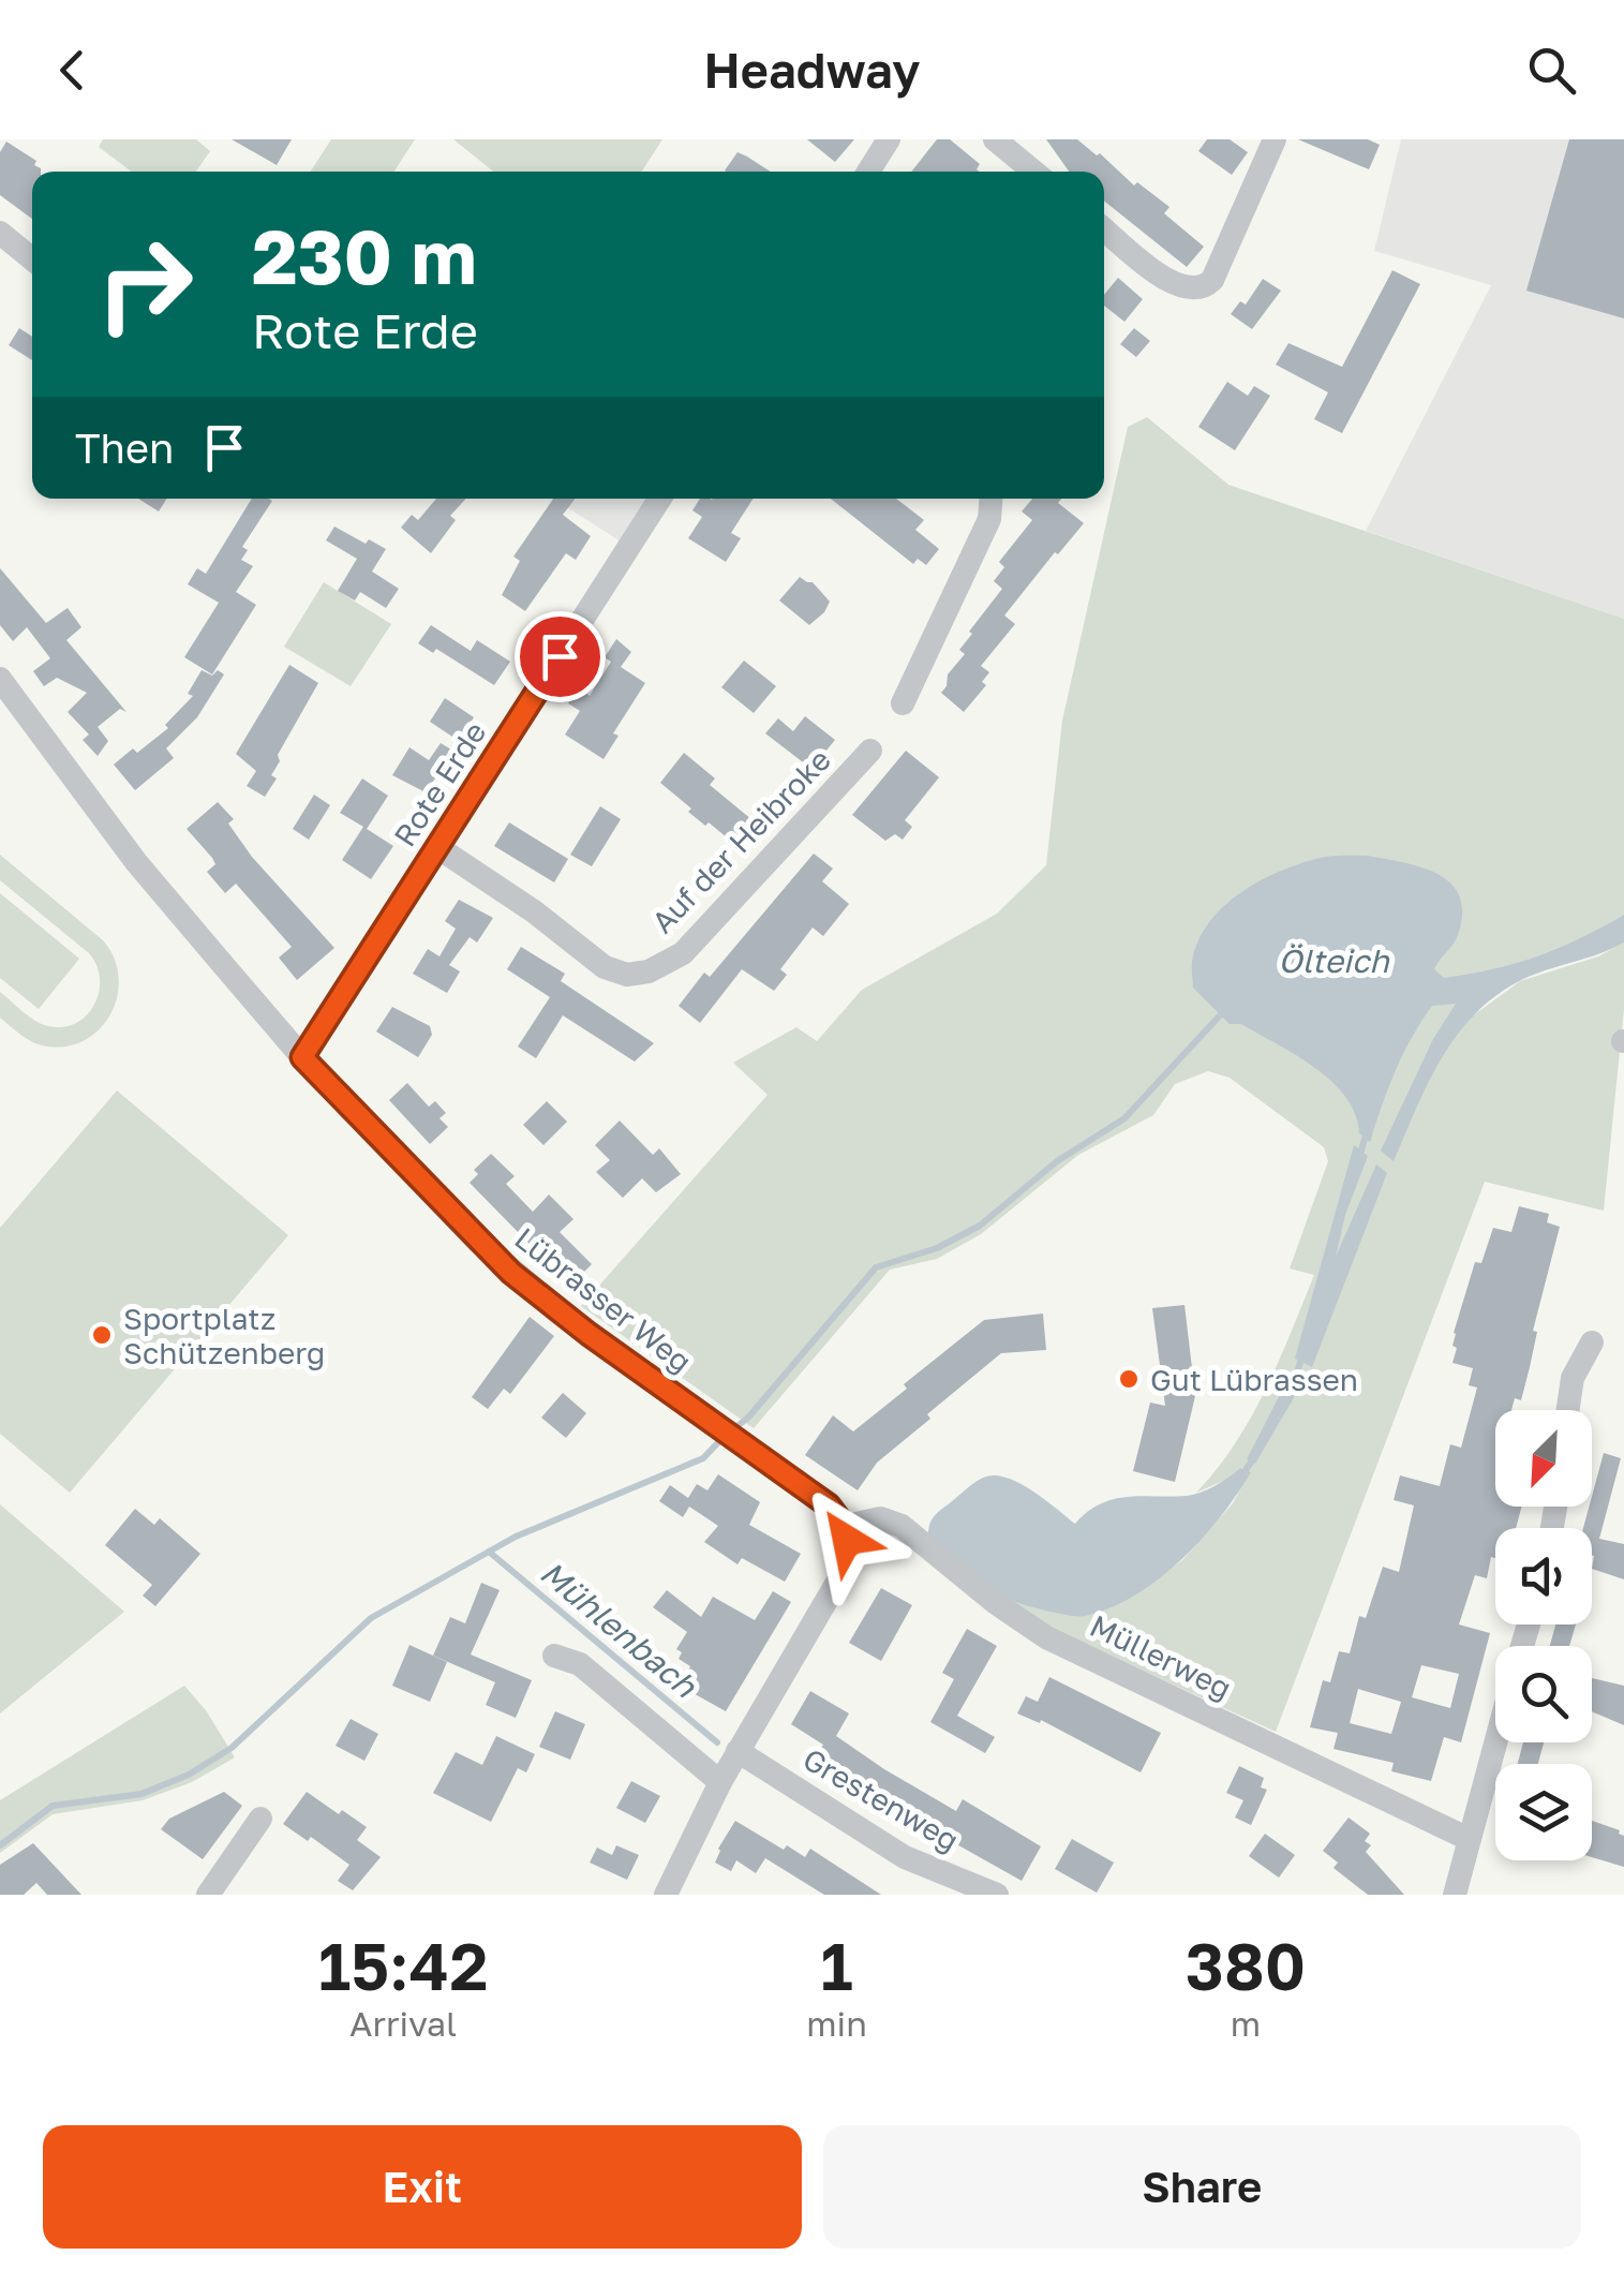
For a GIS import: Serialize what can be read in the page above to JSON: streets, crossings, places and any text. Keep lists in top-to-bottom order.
{
  "streets": {
    "street": [
      "Rote Erde",
      "Auf der Heibroke",
      "Lübrasser Weg",
      "Müllerweg",
      "Grestenweg"
    ]
  },
  "crossings": [
    ["Rote Erde", "Auf der Heibroke"],
    ["Rote Erde", "Lübrasser Weg"],
    ["Lübrasser Weg", "Müllerweg"]
  ],
  "water": ["Ölteich", "Mühlenbach"],
  "places": ["Sportplatz Schützenberg", "Gut Lübrassen"],
  "north": "bottom left",
  "page": {
    "header": "Headway",
    "turn": ["230 m", "Rote Erde"],
    "then": "Then",
    "eta": [
      "15:42",
      "Arrival",
      "1",
      "min",
      "380",
      "m"
    ],
    "buttons": ["Exit", "Share"]
  }
}
